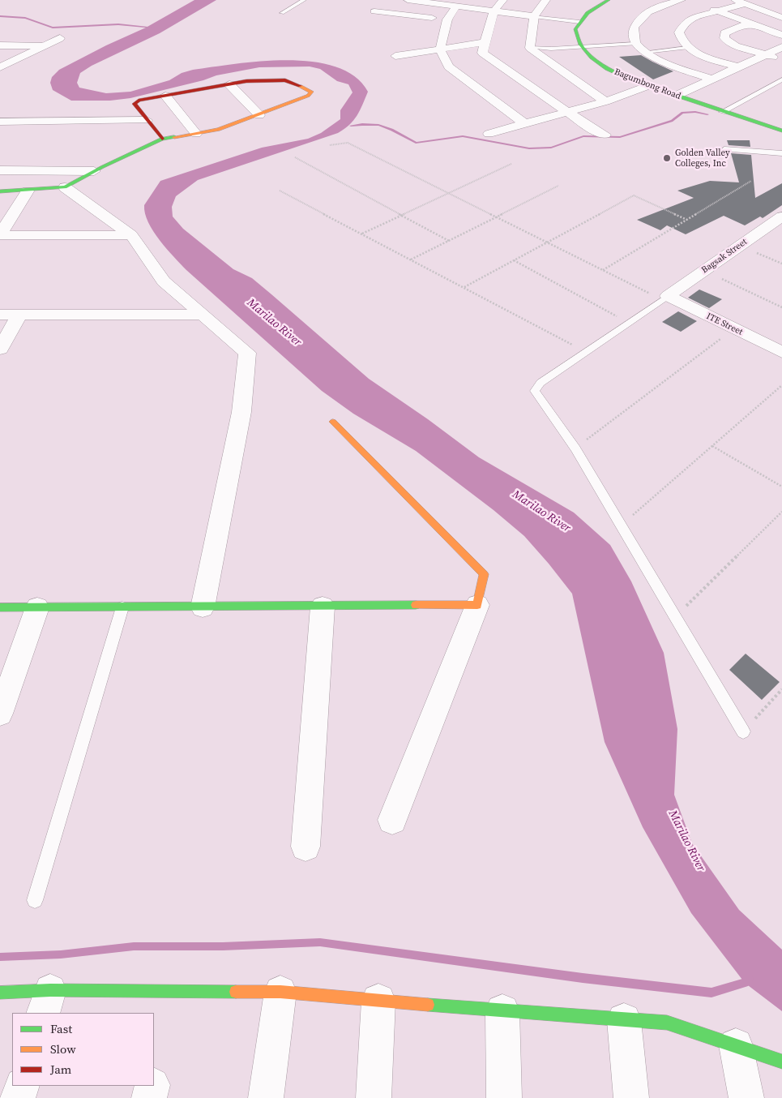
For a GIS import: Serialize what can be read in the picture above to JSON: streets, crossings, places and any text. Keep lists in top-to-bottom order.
{
  "streets": {
    "street": ["Bagumbong Road", "Bagsak Street", "ITE Street"]
  },
  "crossings": [
    ["Bagsak Street", "ITE Street"]
  ],
  "water": ["Marilao River"],
  "places": ["Golden Valley Colleges, Inc"],
  "legend": ["Fast", "Slow", "Jam"]
}
